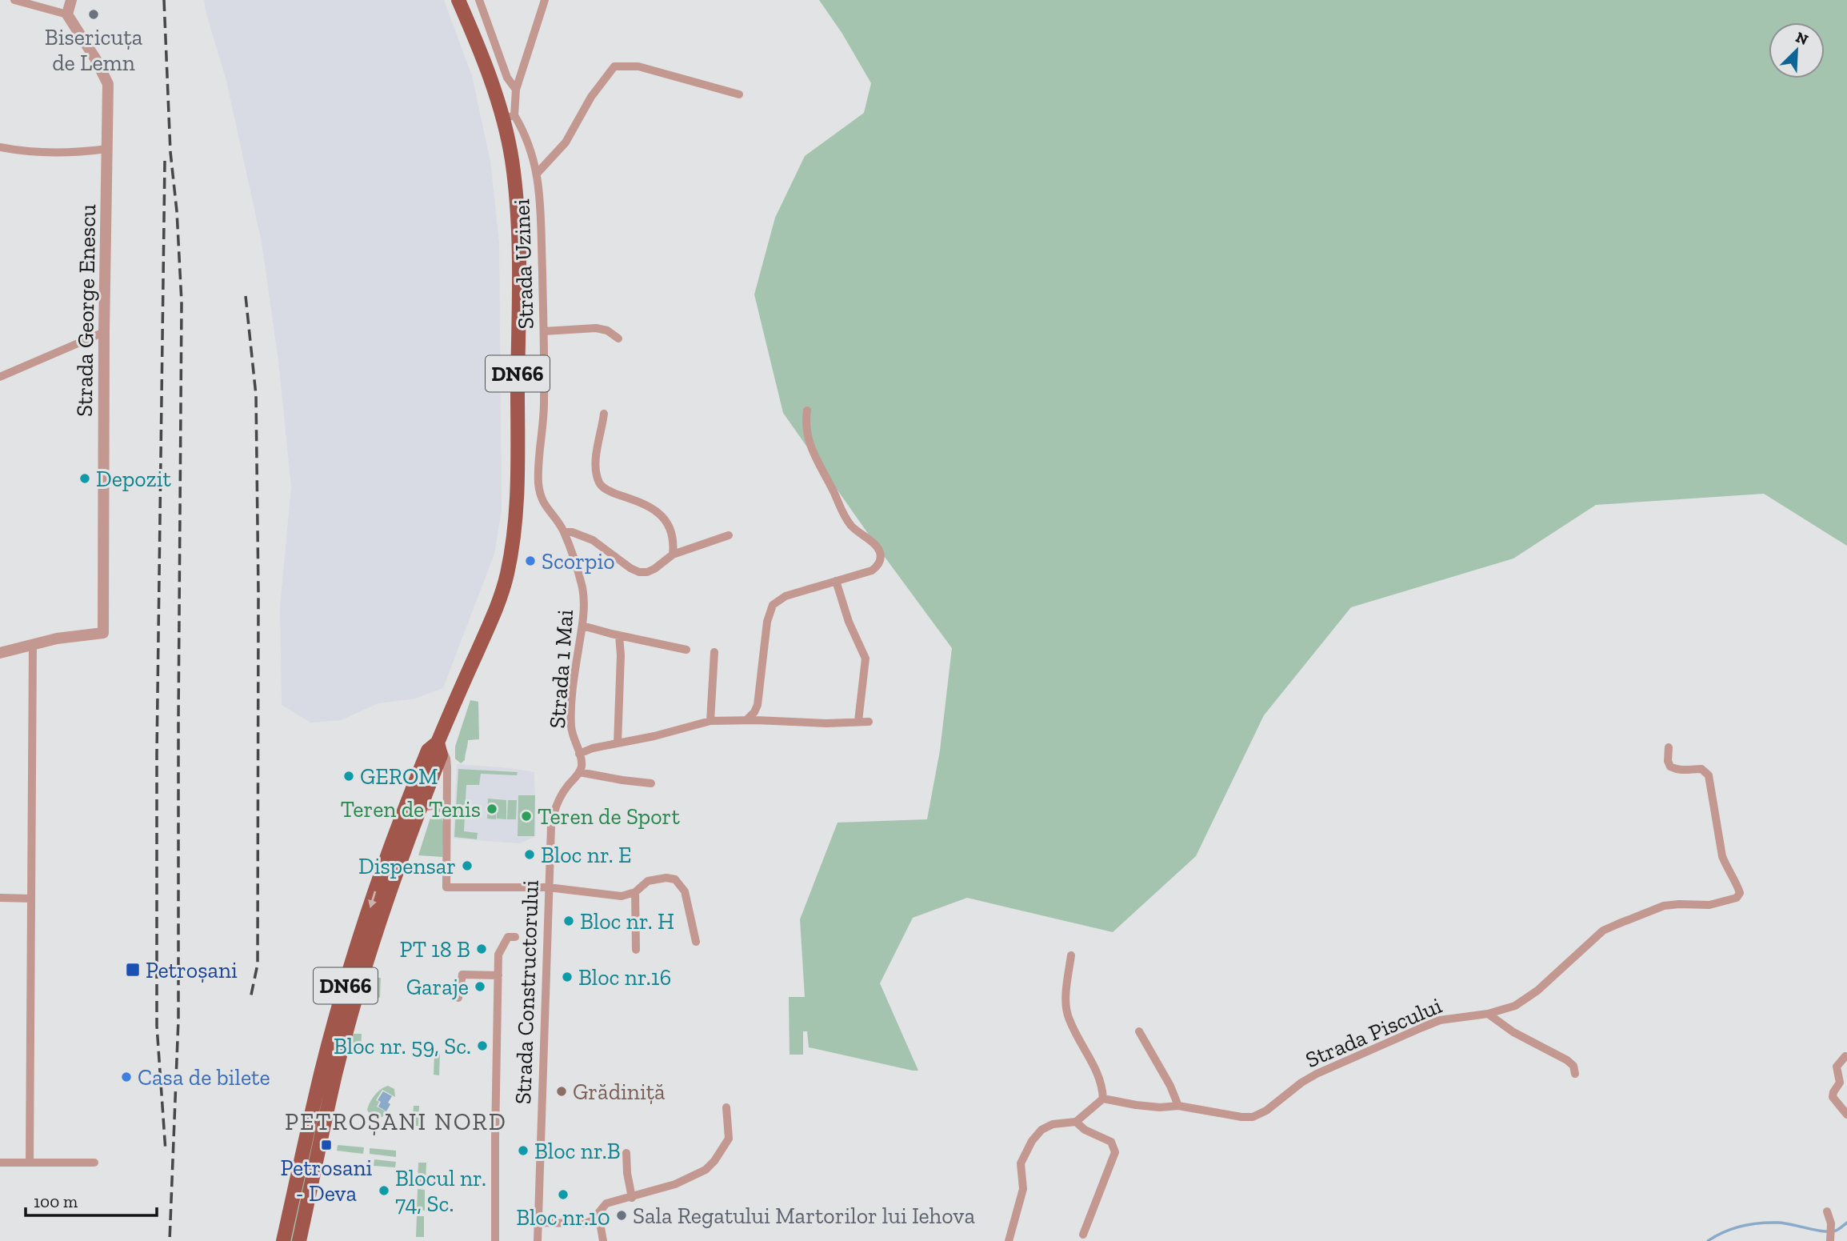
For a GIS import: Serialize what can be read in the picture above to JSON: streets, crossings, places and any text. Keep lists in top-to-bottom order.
{
  "streets": {
    "main road": ["DN66"],
    "street": [
      "Strada Uzinei",
      "Strada George Enescu",
      "Strada 1 Mai",
      "Strada Constructorului",
      "Strada Piscului"
    ]
  },
  "crossings": [
    ["Strada Uzinei", "DN66"],
    ["Strada Uzinei", "Strada 1 Mai"]
  ],
  "districts": ["PETROȘANI NORD"],
  "places": {
    "other": [
      "Bisericuța de Lemn",
      "Depozit",
      "Scorpio",
      "GEROM",
      "Teren de Tenis",
      "Teren de Sport",
      "Bloc nr. E",
      "Dispensar",
      "Bloc nr. H",
      "PT 18 B",
      "Bloc nr.16",
      "Garaje",
      "Bloc nr. 59, Sc.",
      "Casa de bilete",
      "Grădiniță",
      "Bloc nr.B",
      "Blocul nr. 74, Sc.",
      "Bloc nr.10",
      "Sala Regatului Martorilor lui Iehova"
    ],
    "transit": ["Petroșani", "Petrosani - Deva"]
  },
  "scale_bar": "100 m",
  "north": "top right"
}
